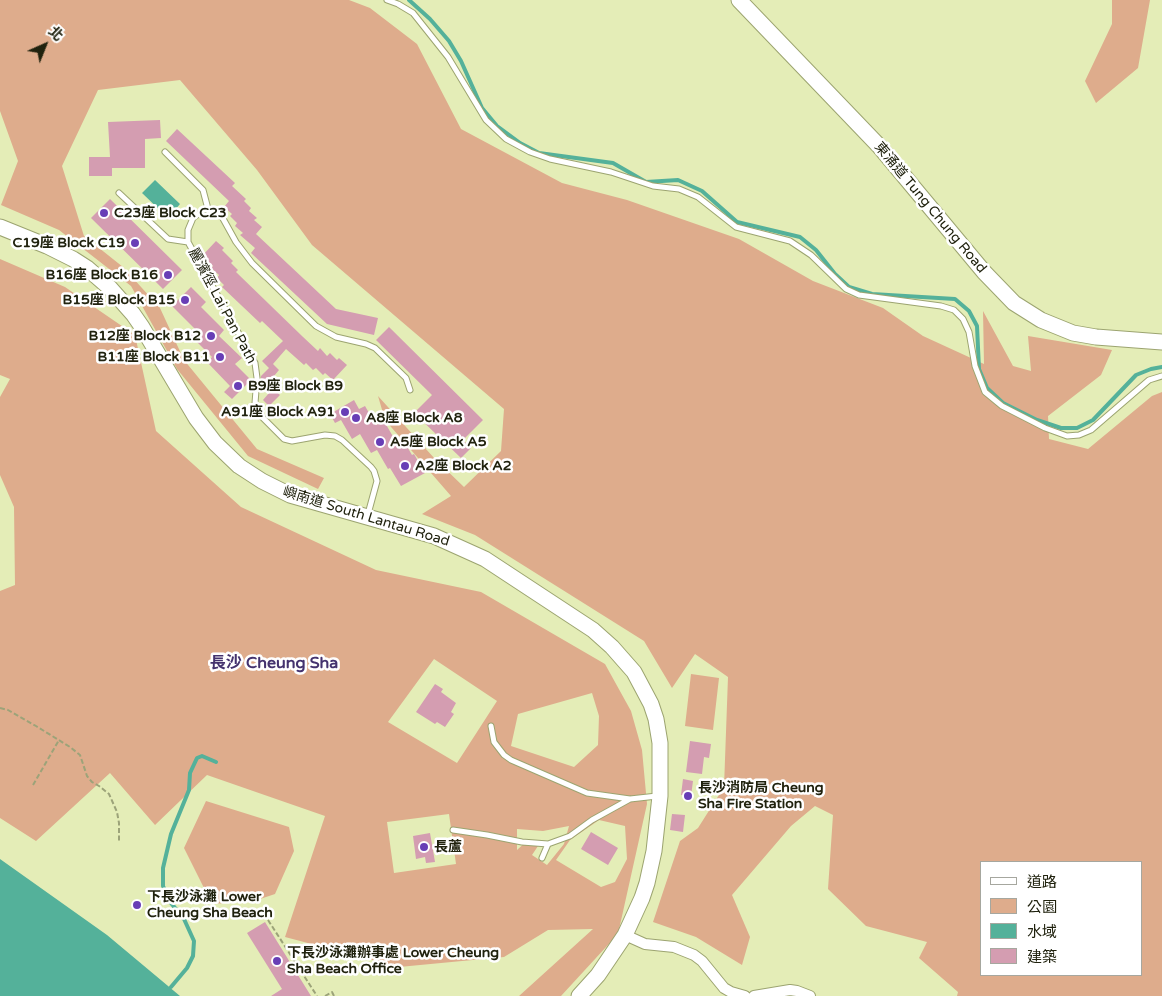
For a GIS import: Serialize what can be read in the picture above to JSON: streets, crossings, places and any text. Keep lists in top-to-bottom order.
{
  "streets": {
    "main road": ["東涌道 Tung Chung Road", "嶼南道 South Lantau Road"],
    "lane": ["麗濱徑 Lai Pan Path"]
  },
  "crossings": [
    ["麗濱徑 Lai Pan Path", "嶼南道 South Lantau Road"]
  ],
  "districts": ["長沙 Cheung Sha"],
  "places": [
    "C23座 Block C23",
    "C19座 Block C19",
    "B16座 Block B16",
    "B15座 Block B15",
    "B12座 Block B12",
    "B11座 Block B11",
    "B9座 Block B9",
    "A91座 Block A91",
    "A8座 Block A8",
    "A5座 Block A5",
    "A2座 Block A2",
    "長沙消防局 Cheung Sha Fire Station",
    "長蘆",
    "下長沙泳灘 Lower Cheung Sha Beach",
    "下長沙泳灘辦事處 Lower Cheung Sha Beach Office"
  ],
  "legend": [
    "道路",
    "公園",
    "水域",
    "建築"
  ],
  "north": "top right"
}
